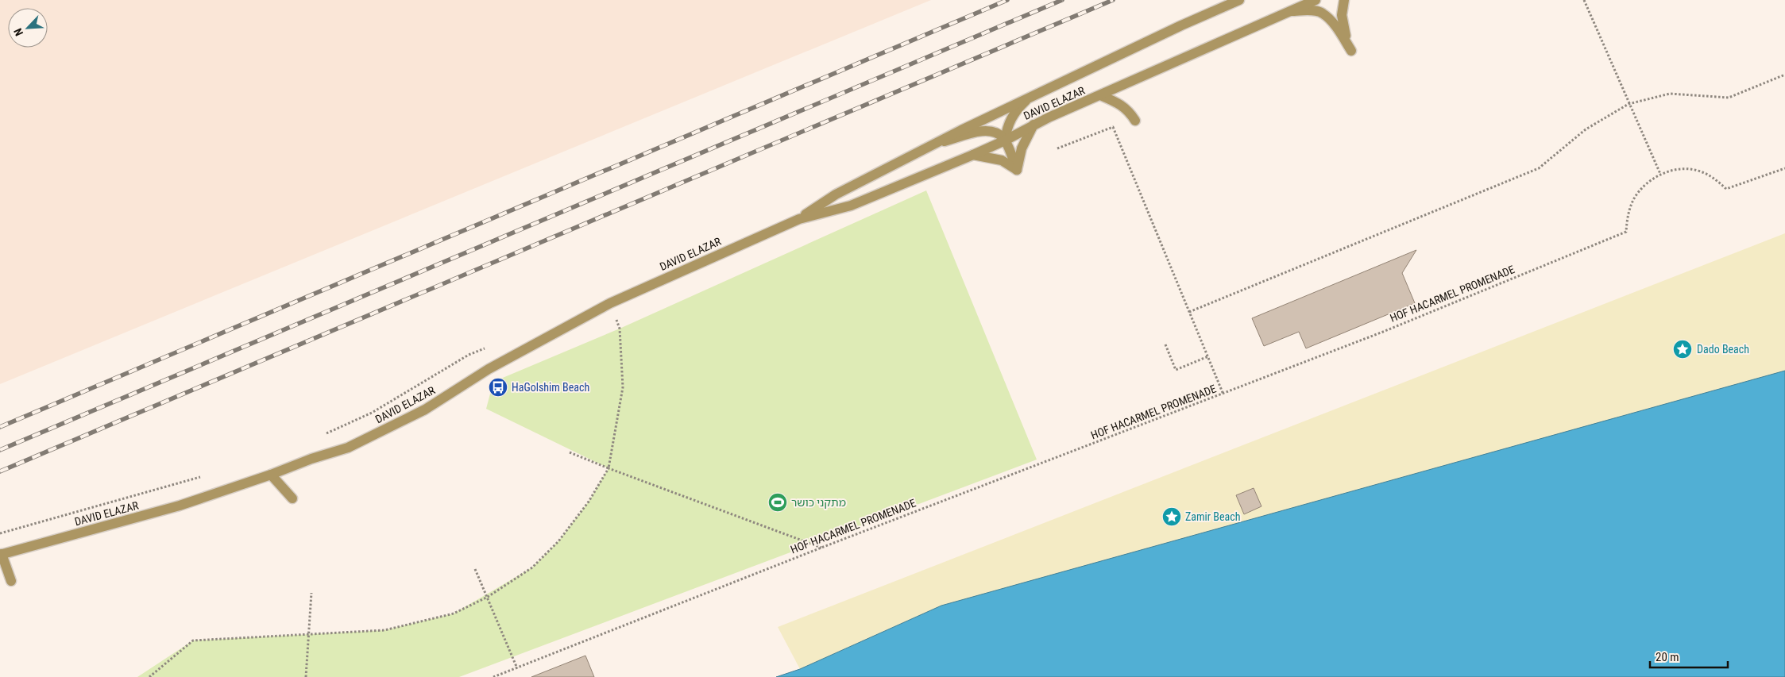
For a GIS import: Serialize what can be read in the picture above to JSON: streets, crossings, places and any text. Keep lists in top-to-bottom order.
{
  "streets": {
    "street": ["DAVID ELAZAR"],
    "path": ["HOF HACARMEL PROMENADE"]
  },
  "places": {
    "place": ["Dado Beach", "Zamir Beach"],
    "bus stop": ["HaGolshim Beach"],
    "sports": ["מתקני כושר"]
  },
  "scale_bar": "20 m",
  "north": "bottom left"
}
